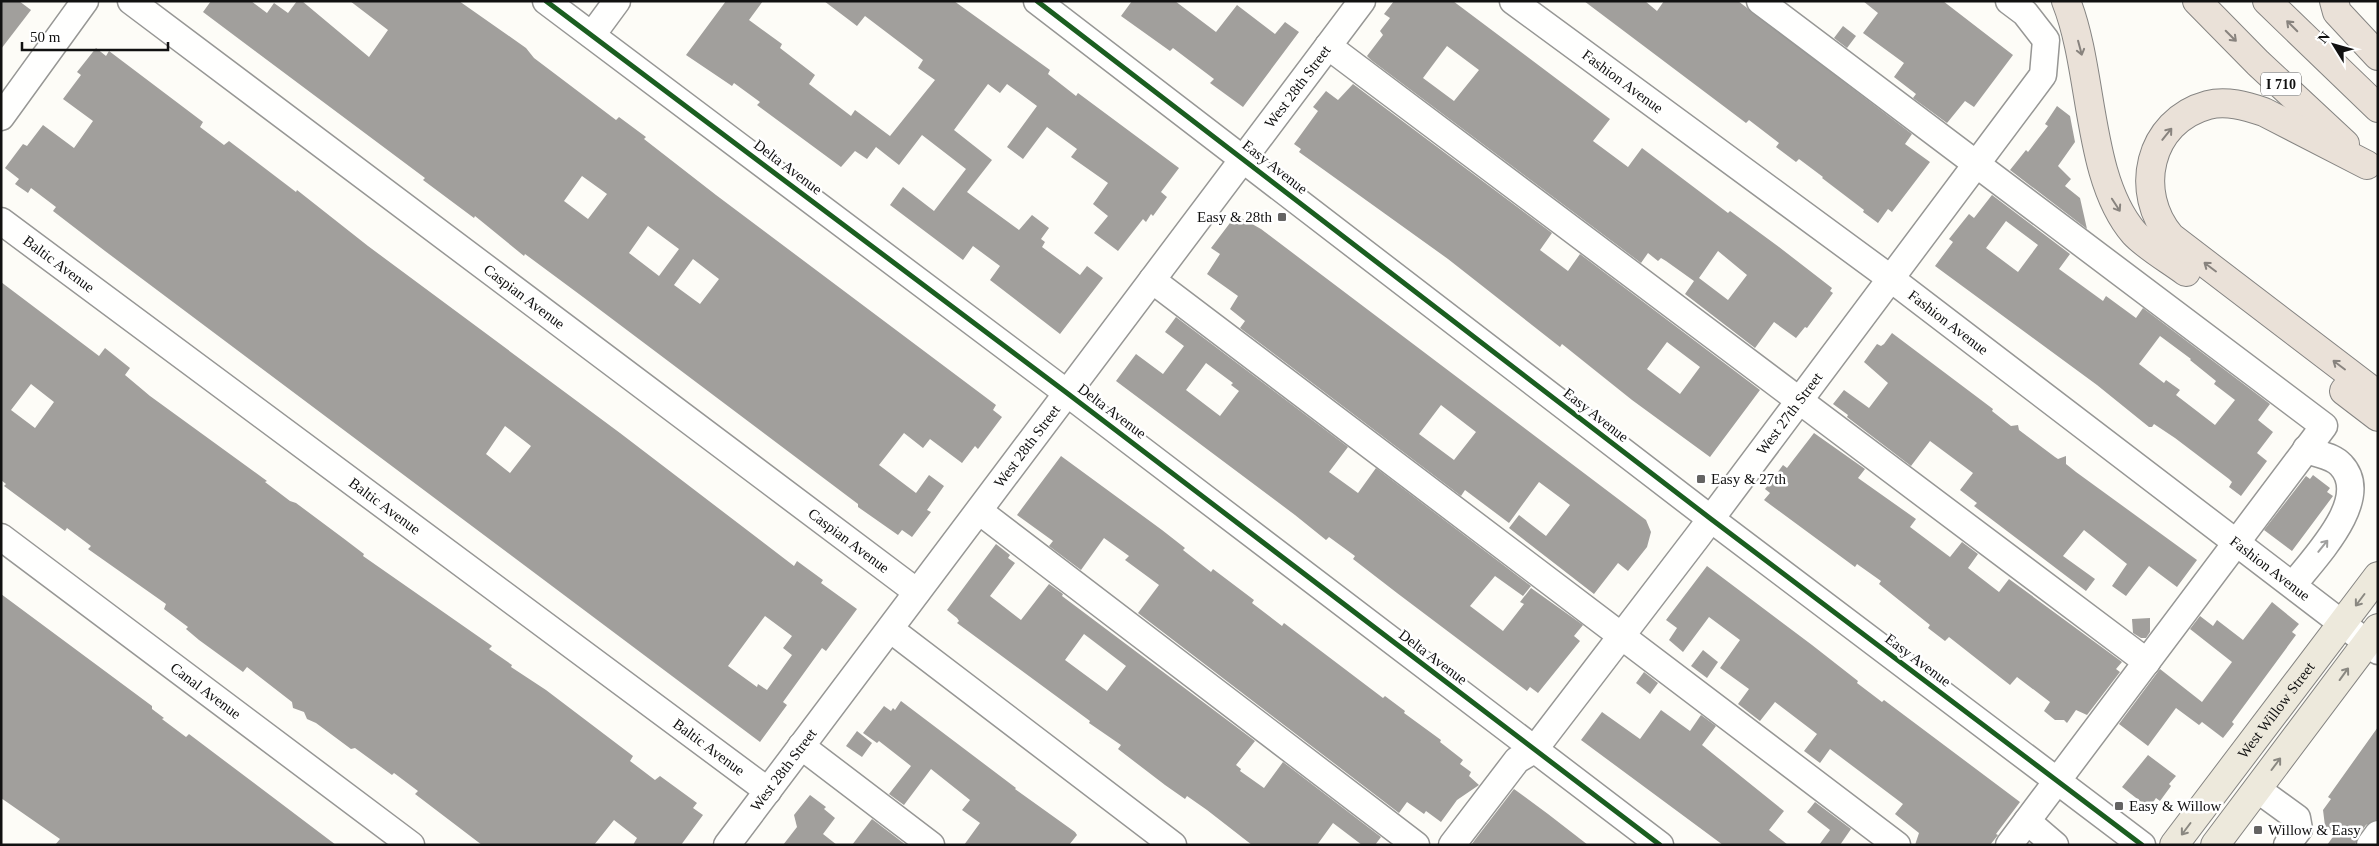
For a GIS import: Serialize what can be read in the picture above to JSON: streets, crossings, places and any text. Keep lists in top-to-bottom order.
{
  "streets": {
    "highway": ["I 710"],
    "main road": ["West Willow Street"],
    "street": [
      "Fashion Avenue",
      "West 28th Street",
      "Delta Avenue",
      "Easy Avenue",
      "Baltic Avenue",
      "Caspian Avenue",
      "West 27th Street",
      "Canal Avenue"
    ]
  },
  "crossings": [
    ["Fashion Avenue", "West 27th Street"],
    ["Fashion Avenue", "West Willow Street"],
    ["West 28th Street", "Delta Avenue"],
    ["West 28th Street", "Easy Avenue"],
    ["West 28th Street", "Baltic Avenue"],
    ["West 28th Street", "Caspian Avenue"],
    ["Delta Avenue", "West 27th Street"],
    ["Easy Avenue", "West 27th Street"]
  ],
  "places": {
    "transit": [
      "Easy & 28th",
      "Easy & 27th",
      "Easy & Willow",
      "Willow & Easy"
    ]
  },
  "scale_bar": "50 m",
  "north": "top left"
}
